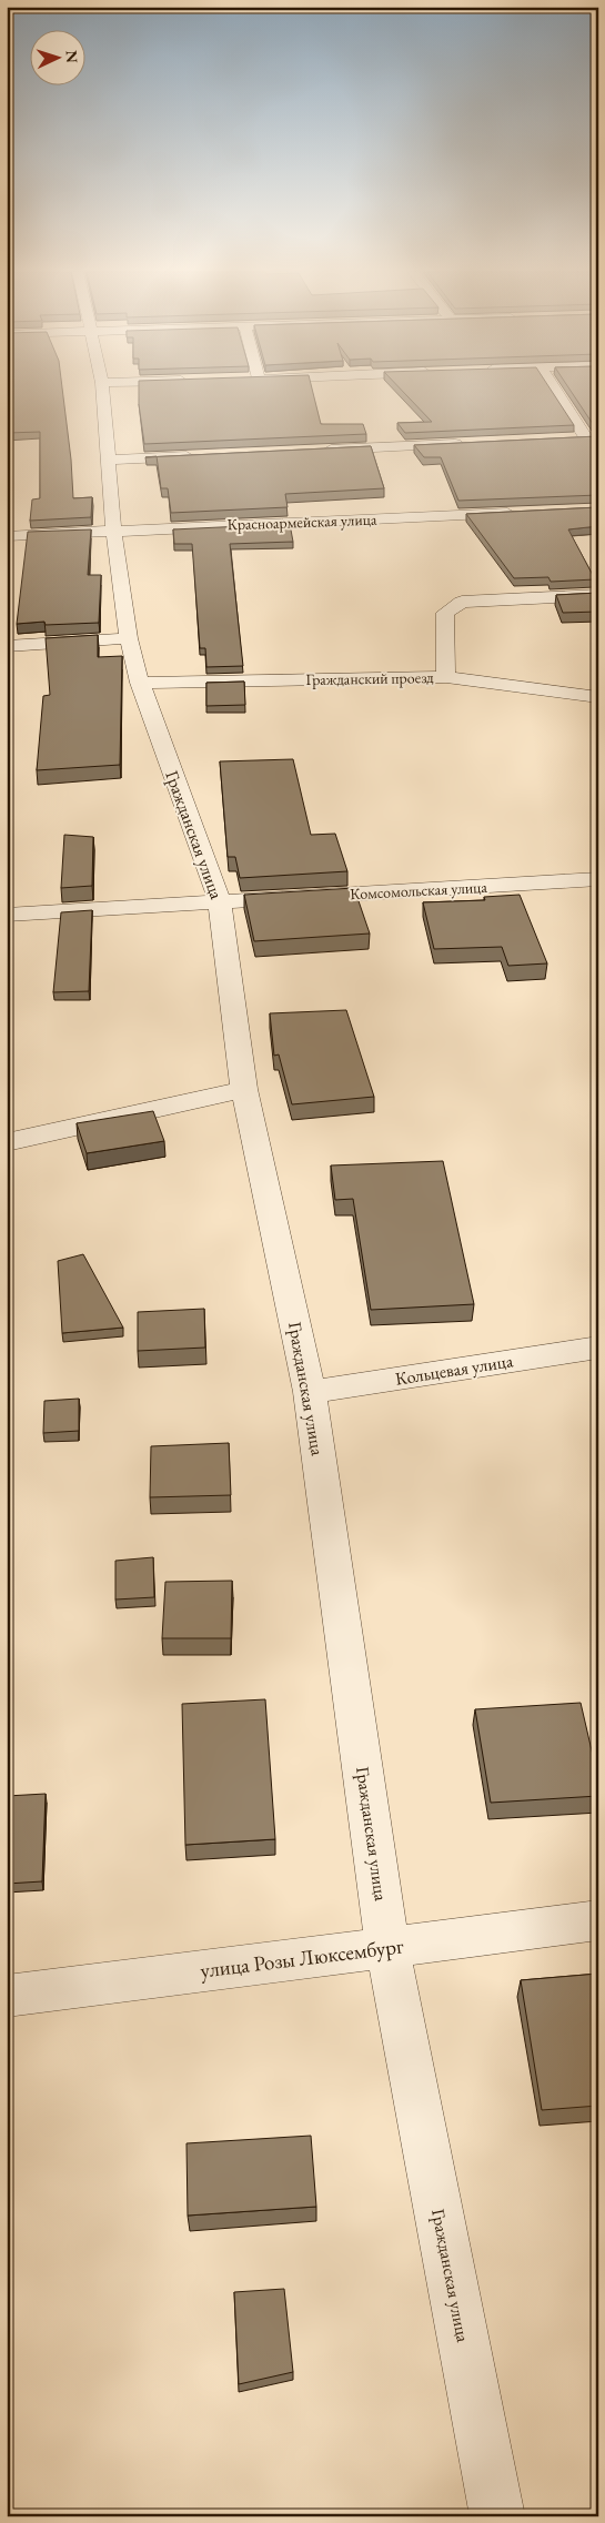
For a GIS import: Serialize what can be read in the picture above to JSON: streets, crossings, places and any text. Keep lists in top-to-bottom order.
{
  "streets": {
    "street": [
      "Красноармейская улица",
      "Гражданский проезд",
      "Гражданская улица",
      "Комсомольская улица",
      "Кольцевая улица",
      "улица Розы Люксембург"
    ]
  },
  "crossings": [
    ["Красноармейская улица", "Гражданская улица"],
    ["Гражданский проезд", "Гражданская улица"],
    ["Гражданская улица", "Комсомольская улица"],
    ["Гражданская улица", "Кольцевая улица"],
    ["Гражданская улица", "улица Розы Люксембург"]
  ],
  "north": "right"
}
